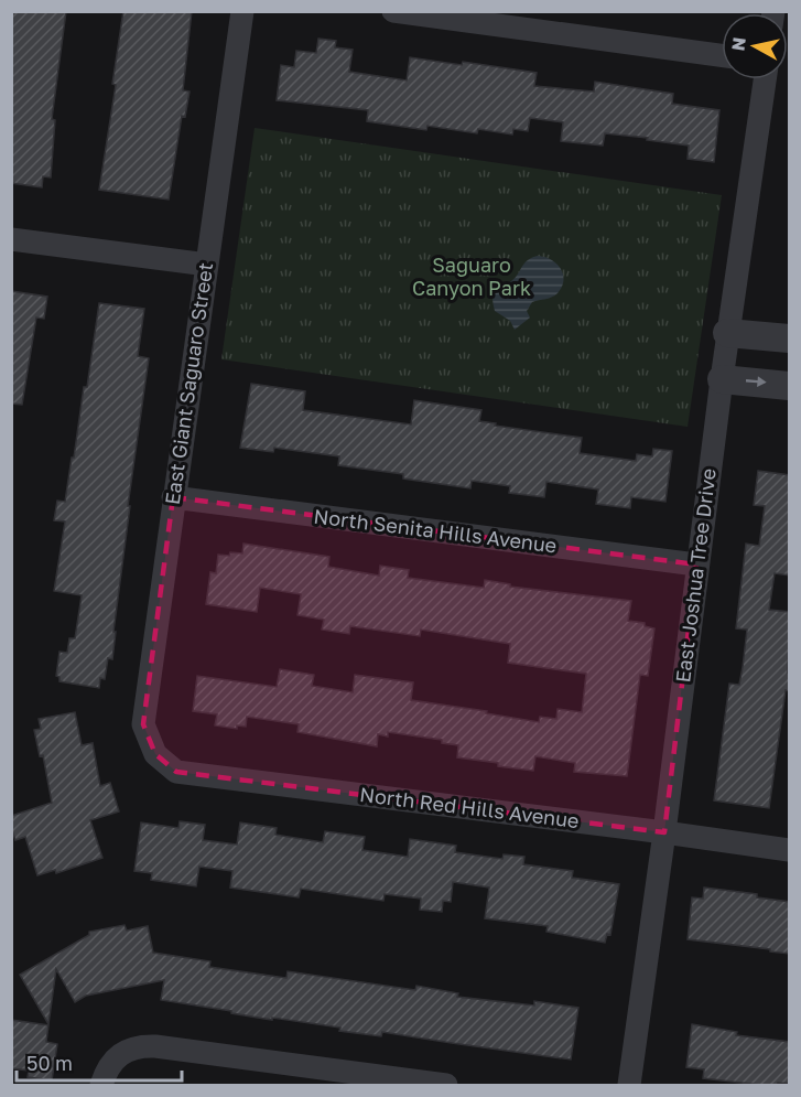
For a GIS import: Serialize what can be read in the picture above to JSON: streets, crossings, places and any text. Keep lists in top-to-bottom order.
{
  "streets": {
    "street": [
      "East Giant Saguaro Street",
      "North Senita Hills Avenue",
      "East Joshua Tree Drive",
      "North Red Hills Avenue"
    ]
  },
  "crossings": [
    ["East Giant Saguaro Street", "North Senita Hills Avenue"],
    ["East Giant Saguaro Street", "North Red Hills Avenue"],
    ["North Senita Hills Avenue", "East Joshua Tree Drive"],
    ["East Joshua Tree Drive", "North Red Hills Avenue"]
  ],
  "parks": ["Saguaro Canyon Park"],
  "scale_bar": "50 m",
  "north": "left"
}
